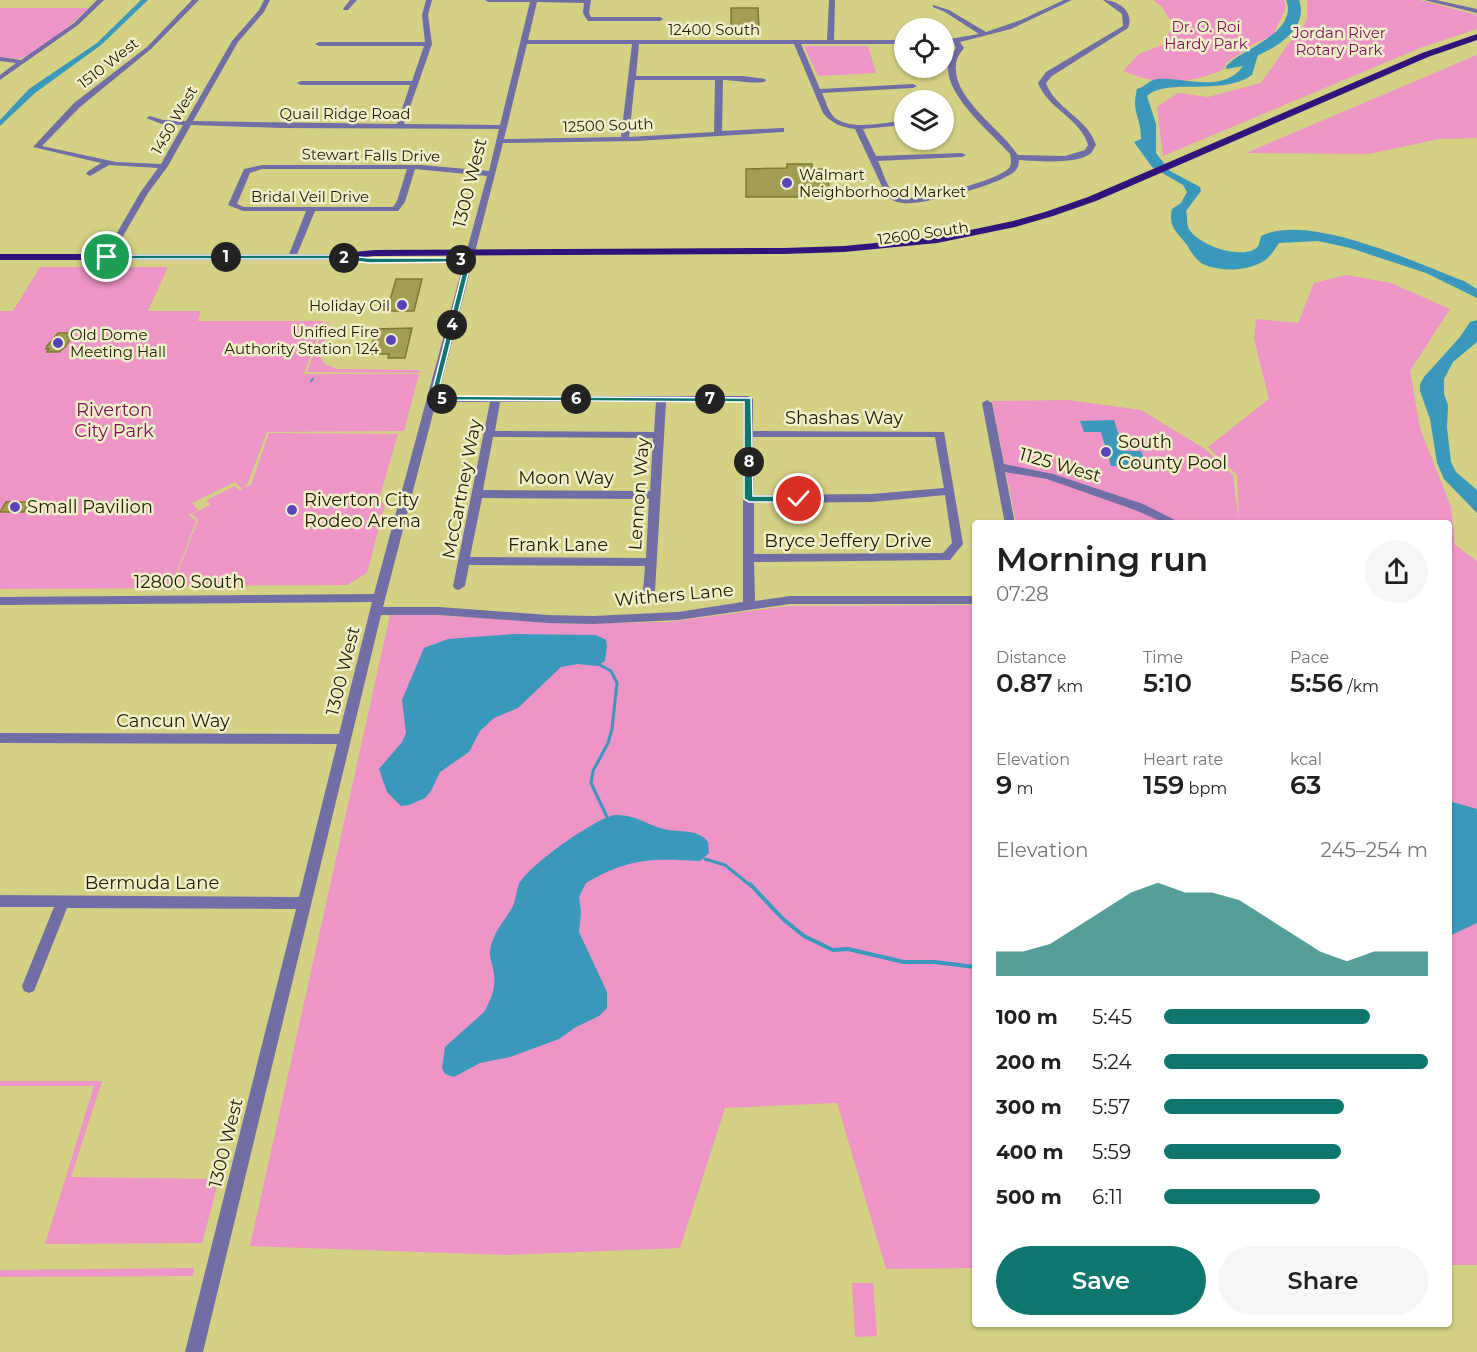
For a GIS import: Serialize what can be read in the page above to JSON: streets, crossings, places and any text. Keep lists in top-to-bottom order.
{
  "streets": {
    "main road": ["12600 South"],
    "street": [
      "12400 South",
      "1510 West",
      "Quail Ridge Road",
      "1450 West",
      "12500 South",
      "Stewart Falls Drive",
      "1300 West",
      "Bridal Veil Drive",
      "Shashas Way",
      "1125 West",
      "Moon Way",
      "McCartney Way",
      "Lennon Way",
      "Bryce Jeffery Drive",
      "Frank Lane",
      "12800 South",
      "Withers Lane",
      "Cancun Way",
      "Bermuda Lane"
    ]
  },
  "crossings": [
    ["12400 South", "1300 West"],
    ["Quail Ridge Road", "1450 West"],
    ["Quail Ridge Road", "1300 West"],
    ["1450 West", "12600 South"],
    ["12500 South", "1300 West"],
    ["Stewart Falls Drive", "1300 West"],
    ["Stewart Falls Drive", "Bridal Veil Drive"],
    ["1300 West", "12600 South"],
    ["1300 West", "12800 South"],
    ["1300 West", "Withers Lane"],
    ["1300 West", "Cancun Way"],
    ["1300 West", "Bermuda Lane"],
    ["Shashas Way", "Bryce Jeffery Drive"],
    ["Moon Way", "McCartney Way"],
    ["Moon Way", "Lennon Way"],
    ["McCartney Way", "Frank Lane"],
    ["Lennon Way", "Frank Lane"],
    ["12800 South", "Withers Lane"]
  ],
  "parks": ["Dr. O. Roi Hardy Park", "Jordan River Rotary Park", "Riverton City Park"],
  "places": [
    "Walmart Neighborhood Market",
    "Holiday Oil",
    "Unified Fire Authority Station 124",
    "Old Dome Meeting Hall",
    "South County Pool",
    "Small Pavilion",
    "Riverton City Rodeo Arena"
  ],
  "page": {
    "pins": [
      "1",
      "2",
      "3",
      "4",
      "5",
      "6",
      "7",
      "8"
    ],
    "heading": ["Morning run", "07:28"],
    "stats": [
      ["Distance", "0.87 km"],
      ["Time", "5:10"],
      ["Pace", "5:56 /km"],
      ["Elevation", "9 m"],
      ["Heart rate", "159 bpm"],
      ["kcal", "63"]
    ],
    "chart": ["Elevation", "245–254 m"],
    "list": [
      {
        "name": "100 m",
        "note": "5:45"
      },
      {
        "name": "200 m",
        "note": "5:24"
      },
      {
        "name": "300 m",
        "note": "5:57"
      },
      {
        "name": "400 m",
        "note": "5:59"
      },
      {
        "name": "500 m",
        "note": "6:11"
      }
    ],
    "buttons": ["Save", "Share"]
  }
}
